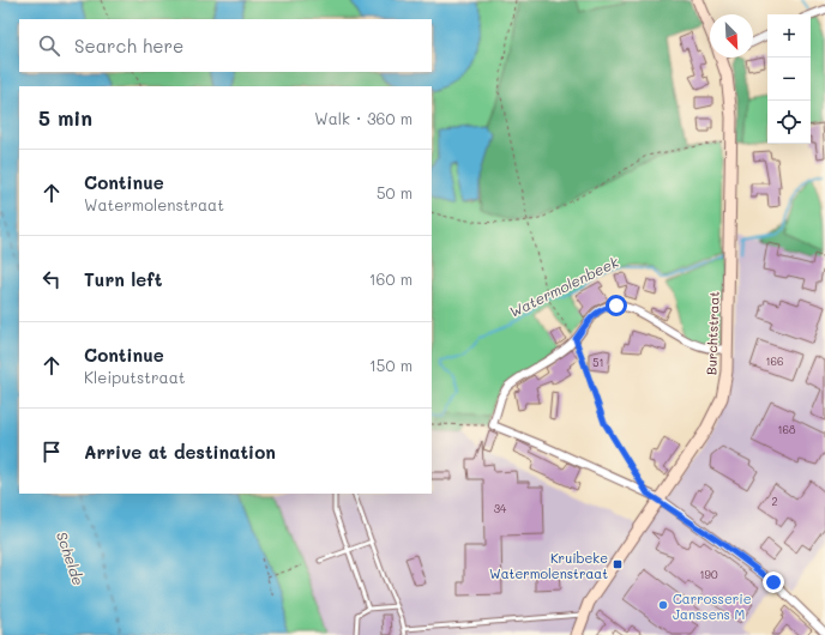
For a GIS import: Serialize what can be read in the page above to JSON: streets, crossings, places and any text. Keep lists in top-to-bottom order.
{
  "streets": {
    "main road": ["Burchtstraat"]
  },
  "water": ["Watermolenbeek", "Schelde"],
  "places": {
    "transit": ["Kruibeke Watermolenstraat"],
    "other": ["Carrosserie Janssens M"]
  },
  "house_numbers": [
    "166",
    "51",
    "168",
    "2",
    "34",
    "190"
  ],
  "north": "bottom right",
  "page": {
    "map_buttons": ["+", "−"],
    "search": "Search here",
    "heading": ["5 min", "Walk · 360 m"],
    "list": [
      ["Continue", "Watermolenstraat", "50 m"],
      ["Turn left", "160 m"],
      ["Continue", "Kleiputstraat", "150 m"],
      "Arrive at destination"
    ]
  }
}
